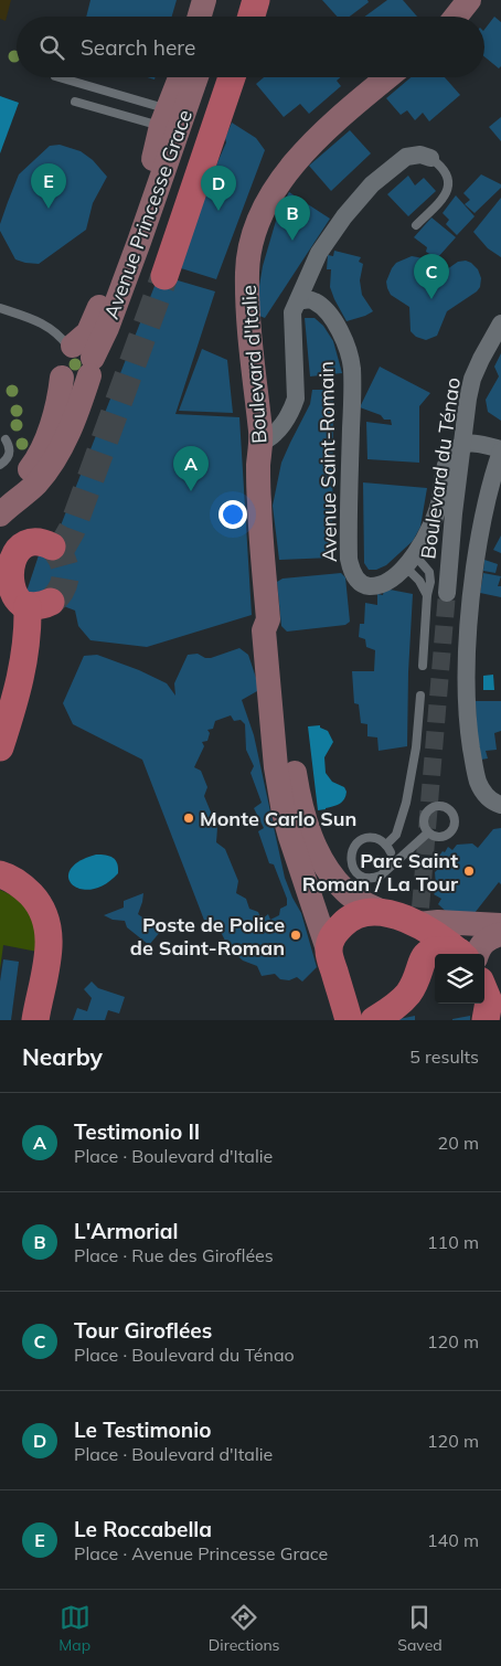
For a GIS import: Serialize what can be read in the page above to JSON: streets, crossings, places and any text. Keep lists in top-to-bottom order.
{
  "streets": {
    "main road": ["Boulevard d'Italie"],
    "street": ["Avenue Princesse Grace", "Avenue Saint-Romain", "Boulevard du Ténao"]
  },
  "places": ["Monte Carlo Sun", "Parc Saint Roman / La Tour", "Poste de Police de Saint-Roman"],
  "page": {
    "search": "Search here",
    "pins": [
      "E",
      "D",
      "B",
      "C",
      "A"
    ],
    "heading": ["Nearby", "5 results"],
    "list": [
      {
        "mark": "A",
        "name": "Testimonio II",
        "note": "Place · Boulevard d'Italie",
        "value": "20 m"
      },
      {
        "mark": "B",
        "name": "L'Armorial",
        "note": "Place · Rue des Giroflées",
        "value": "110 m"
      },
      {
        "mark": "C",
        "name": "Tour Giroflées",
        "note": "Place · Boulevard du Ténao",
        "value": "120 m"
      },
      {
        "mark": "D",
        "name": "Le Testimonio",
        "note": "Place · Boulevard d'Italie",
        "value": "120 m"
      },
      {
        "mark": "E",
        "name": "Le Roccabella",
        "note": "Place · Avenue Princesse Grace",
        "value": "140 m"
      }
    ],
    "nav": ["Map", "Directions", "Saved"]
  }
}
